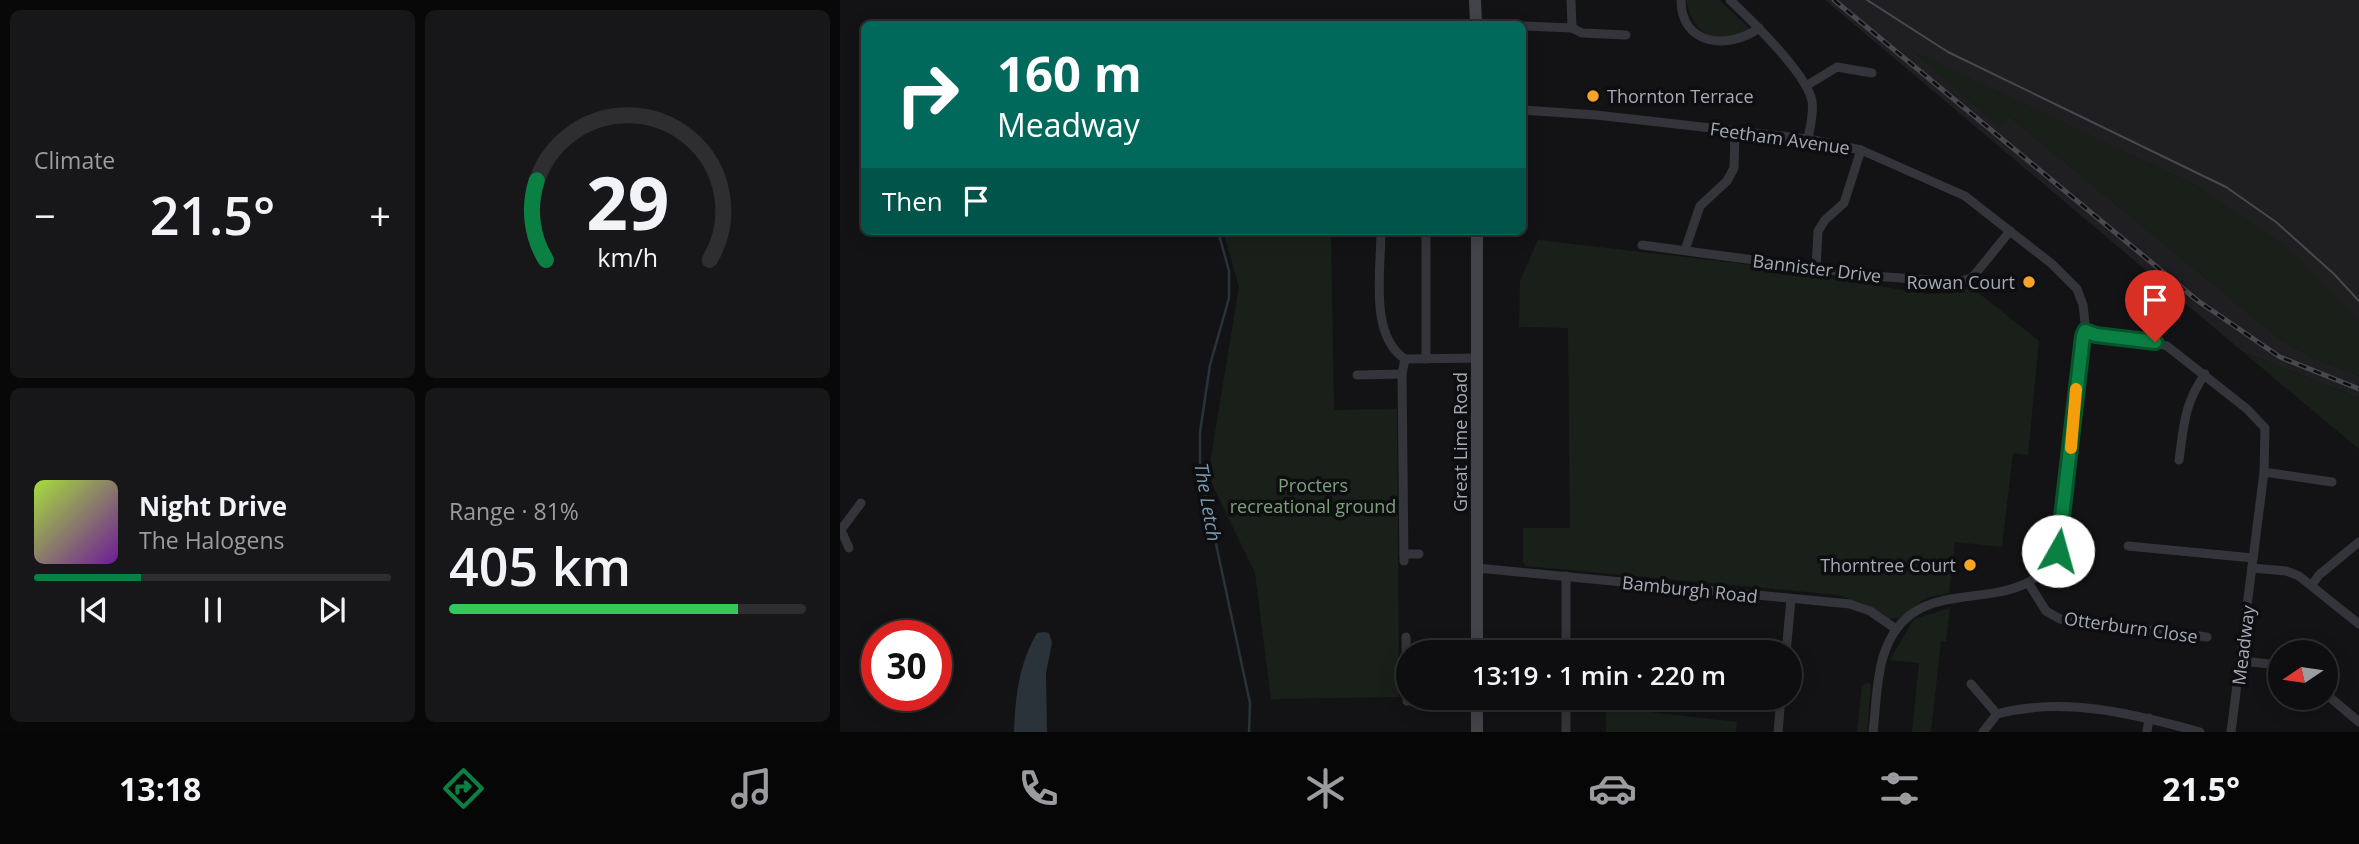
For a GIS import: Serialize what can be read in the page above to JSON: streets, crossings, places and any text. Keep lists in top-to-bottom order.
{
  "streets": {
    "main road": ["Great Lime Road"],
    "street": [
      "Feetham Avenue",
      "Bannister Drive",
      "Bamburgh Road",
      "Otterburn Close",
      "Meadway"
    ]
  },
  "crossings": [
    ["Feetham Avenue", "Bannister Drive"],
    ["Feetham Avenue", "Meadway"],
    ["Great Lime Road", "Bamburgh Road"]
  ],
  "water": ["The Letch"],
  "parks": ["Procters recreational ground"],
  "places": ["Thornton Terrace", "Rowan Court", "Thorntree Court"],
  "north": "left",
  "page": {
    "tile": [
      "Climate",
      ["Range · 81%", "405 km"]
    ],
    "turn": ["160 m", "Meadway"],
    "then": "Then",
    "heat": ["−", "21.5°", "+"],
    "song": ["Night Drive", "The Halogens"],
    "limit": "30",
    "trip": "13:19 · 1 min · 220 m",
    "tabs": ["13:18", "21.5°"],
    "gauge": ["29", "km/h"]
  }
}
